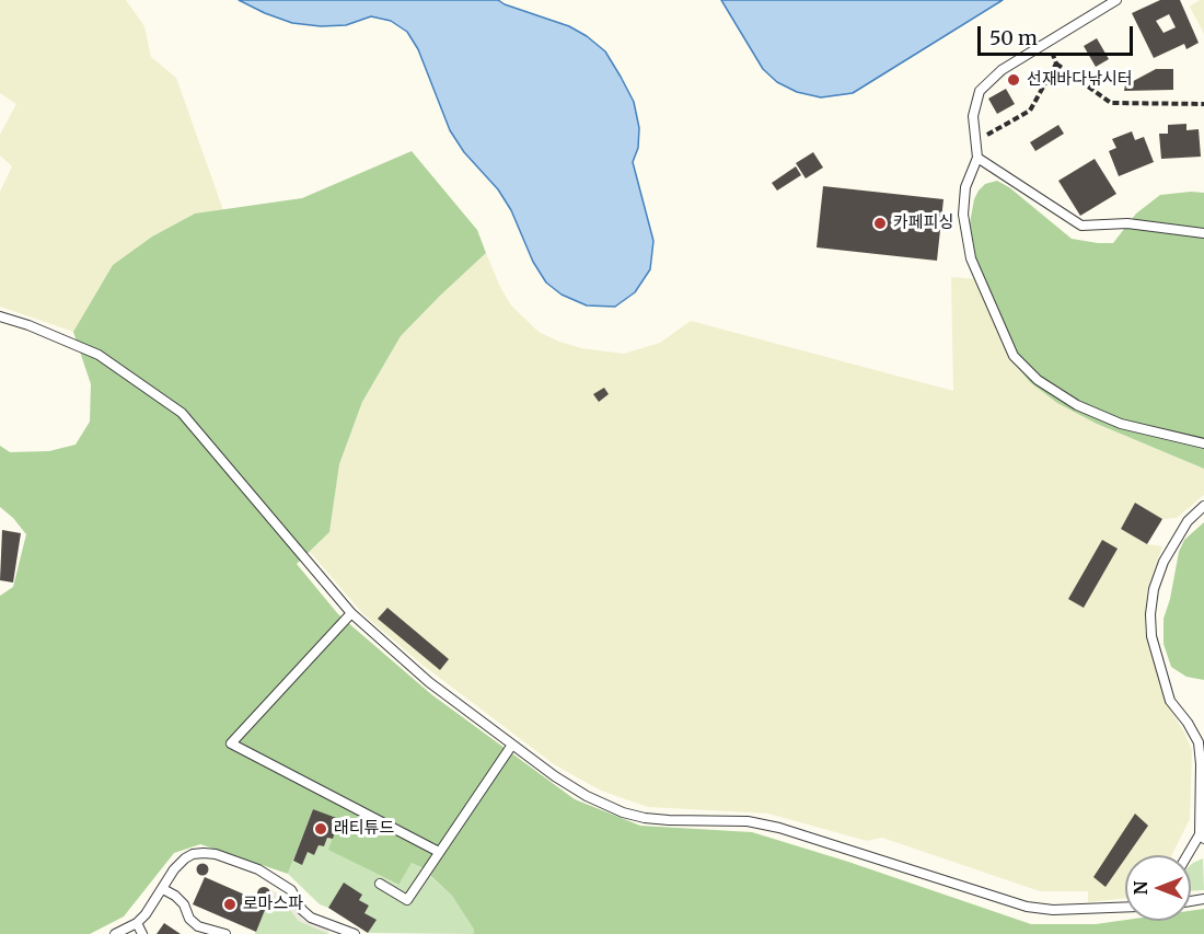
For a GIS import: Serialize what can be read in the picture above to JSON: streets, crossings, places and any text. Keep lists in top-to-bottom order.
{
  "places": [
    "선재바다낚시터",
    "카페피싱",
    "래티튜드",
    "로마스파"
  ],
  "scale_bar": "50 m",
  "north": "left"
}
